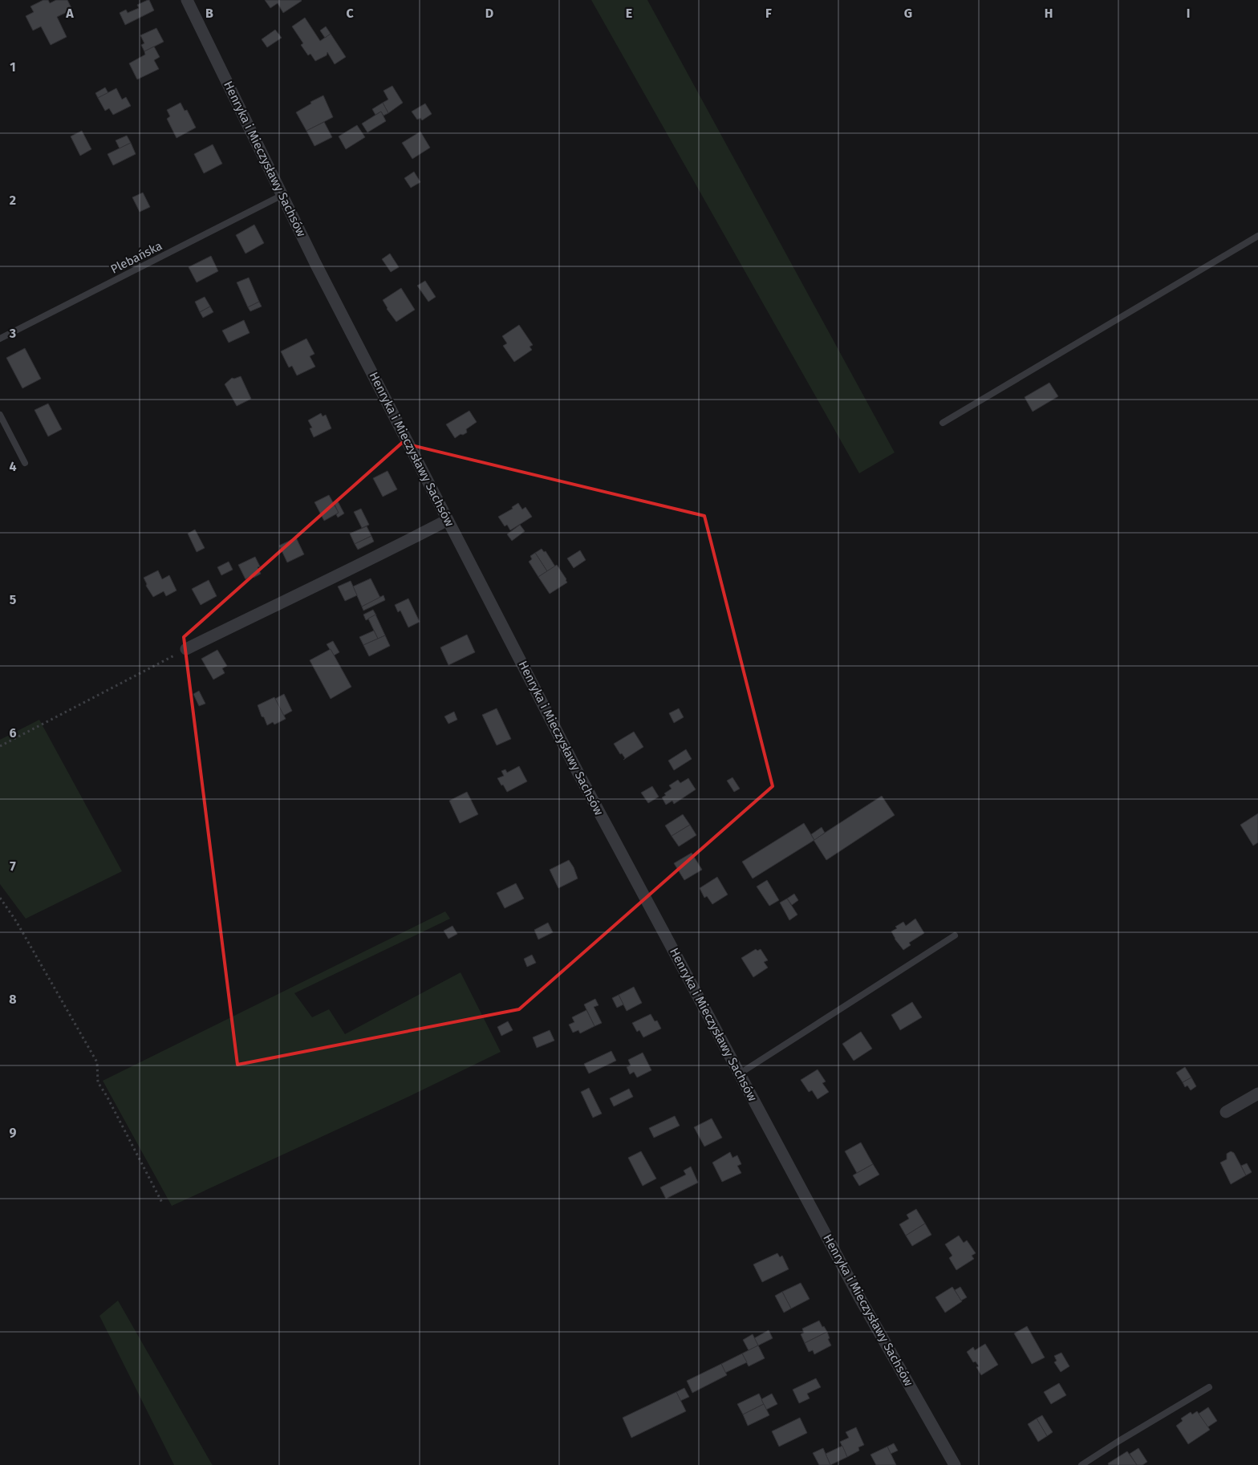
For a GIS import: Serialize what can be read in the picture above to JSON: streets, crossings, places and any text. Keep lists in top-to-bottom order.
{
  "streets": {
    "street": ["Henryka i Mieczysławy Sachsów"],
    "lane": ["Plebańska"]
  },
  "crossings": [
    ["Henryka i Mieczysławy Sachsów", "Plebańska"]
  ],
  "grid": {
    "columns": [
      "A",
      "B",
      "C",
      "D",
      "E",
      "F",
      "G",
      "H",
      "I"
    ],
    "rows": [
      "1",
      "2",
      "3",
      "4",
      "5",
      "6",
      "7",
      "8",
      "9"
    ]
  }
}
